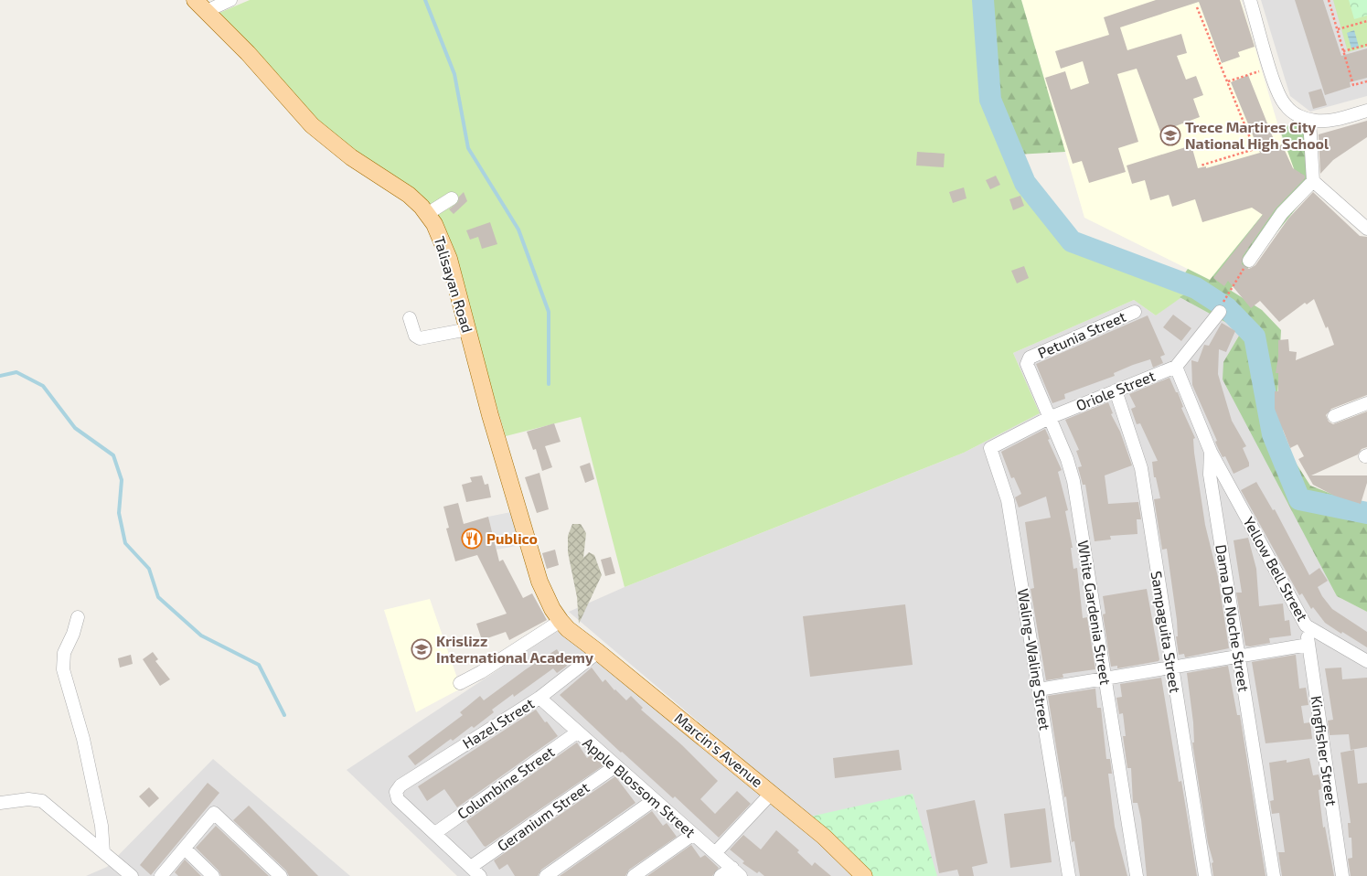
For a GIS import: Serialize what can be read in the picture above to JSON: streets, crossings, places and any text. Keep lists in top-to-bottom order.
{
  "streets": {
    "main road": ["Talisayan Road", "Marcin's Avenue"],
    "street": [
      "Petunia Street",
      "Oriole Street",
      "Yellow Bell Street",
      "White Gardenia Street",
      "Dama De Noche Street",
      "Sampaguita Street",
      "Waling-Waling Street",
      "Hazel Street",
      "Kingfisher Street",
      "Columbine Street",
      "Apple Blossom Street",
      "Geranium Street"
    ]
  },
  "crossings": [
    ["Talisayan Road", "Marcin's Avenue"],
    ["Petunia Street", "White Gardenia Street"],
    ["Oriole Street", "White Gardenia Street"],
    ["Oriole Street", "Dama De Noche Street"],
    ["Oriole Street", "Sampaguita Street"],
    ["Oriole Street", "Waling-Waling Street"],
    ["Yellow Bell Street", "Dama De Noche Street"],
    ["Yellow Bell Street", "Kingfisher Street"],
    ["Hazel Street", "Marcin's Avenue"],
    ["Hazel Street", "Columbine Street"],
    ["Hazel Street", "Apple Blossom Street"],
    ["Columbine Street", "Apple Blossom Street"],
    ["Apple Blossom Street", "Geranium Street"]
  ],
  "places": {
    "school or university": ["Trece Martires City National High School", "Krislizz International Academy"],
    "restaurant": ["Publico"]
  }
}
